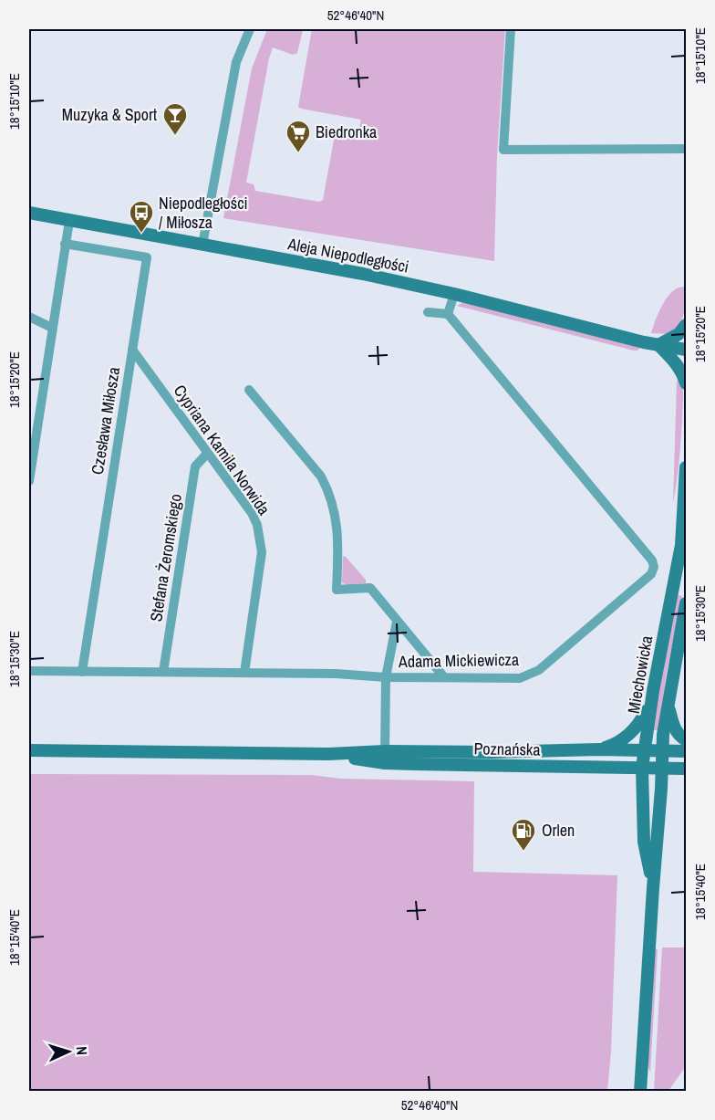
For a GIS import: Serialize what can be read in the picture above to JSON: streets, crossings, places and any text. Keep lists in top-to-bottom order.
{
  "streets": {
    "street": [
      "Aleja Niepodległości",
      "Czesława Miłosza",
      "Cypriana Kamila Norwida",
      "Stefana Żeromskiego",
      "Adama Mickiewicza",
      "Miechowicka",
      "Poznańska"
    ]
  },
  "crossings": [
    ["Czesława Miłosza", "Cypriana Kamila Norwida"],
    ["Czesława Miłosza", "Adama Mickiewicza"],
    ["Cypriana Kamila Norwida", "Stefana Żeromskiego"],
    ["Cypriana Kamila Norwida", "Adama Mickiewicza"],
    ["Stefana Żeromskiego", "Adama Mickiewicza"],
    ["Miechowicka", "Poznańska"]
  ],
  "places": {
    "bar": ["Muzyka & Sport"],
    "supermarket": ["Biedronka"],
    "bus stop": ["Niepodległości / Miłosza"],
    "fuel station": ["Orlen"]
  },
  "north": "right",
  "coordinates": [
    "52°46'40\"N",
    "18°15'10\"E",
    "18°15'20\"E",
    "18°15'30\"E",
    "18°15'40\"E"
  ]
}
